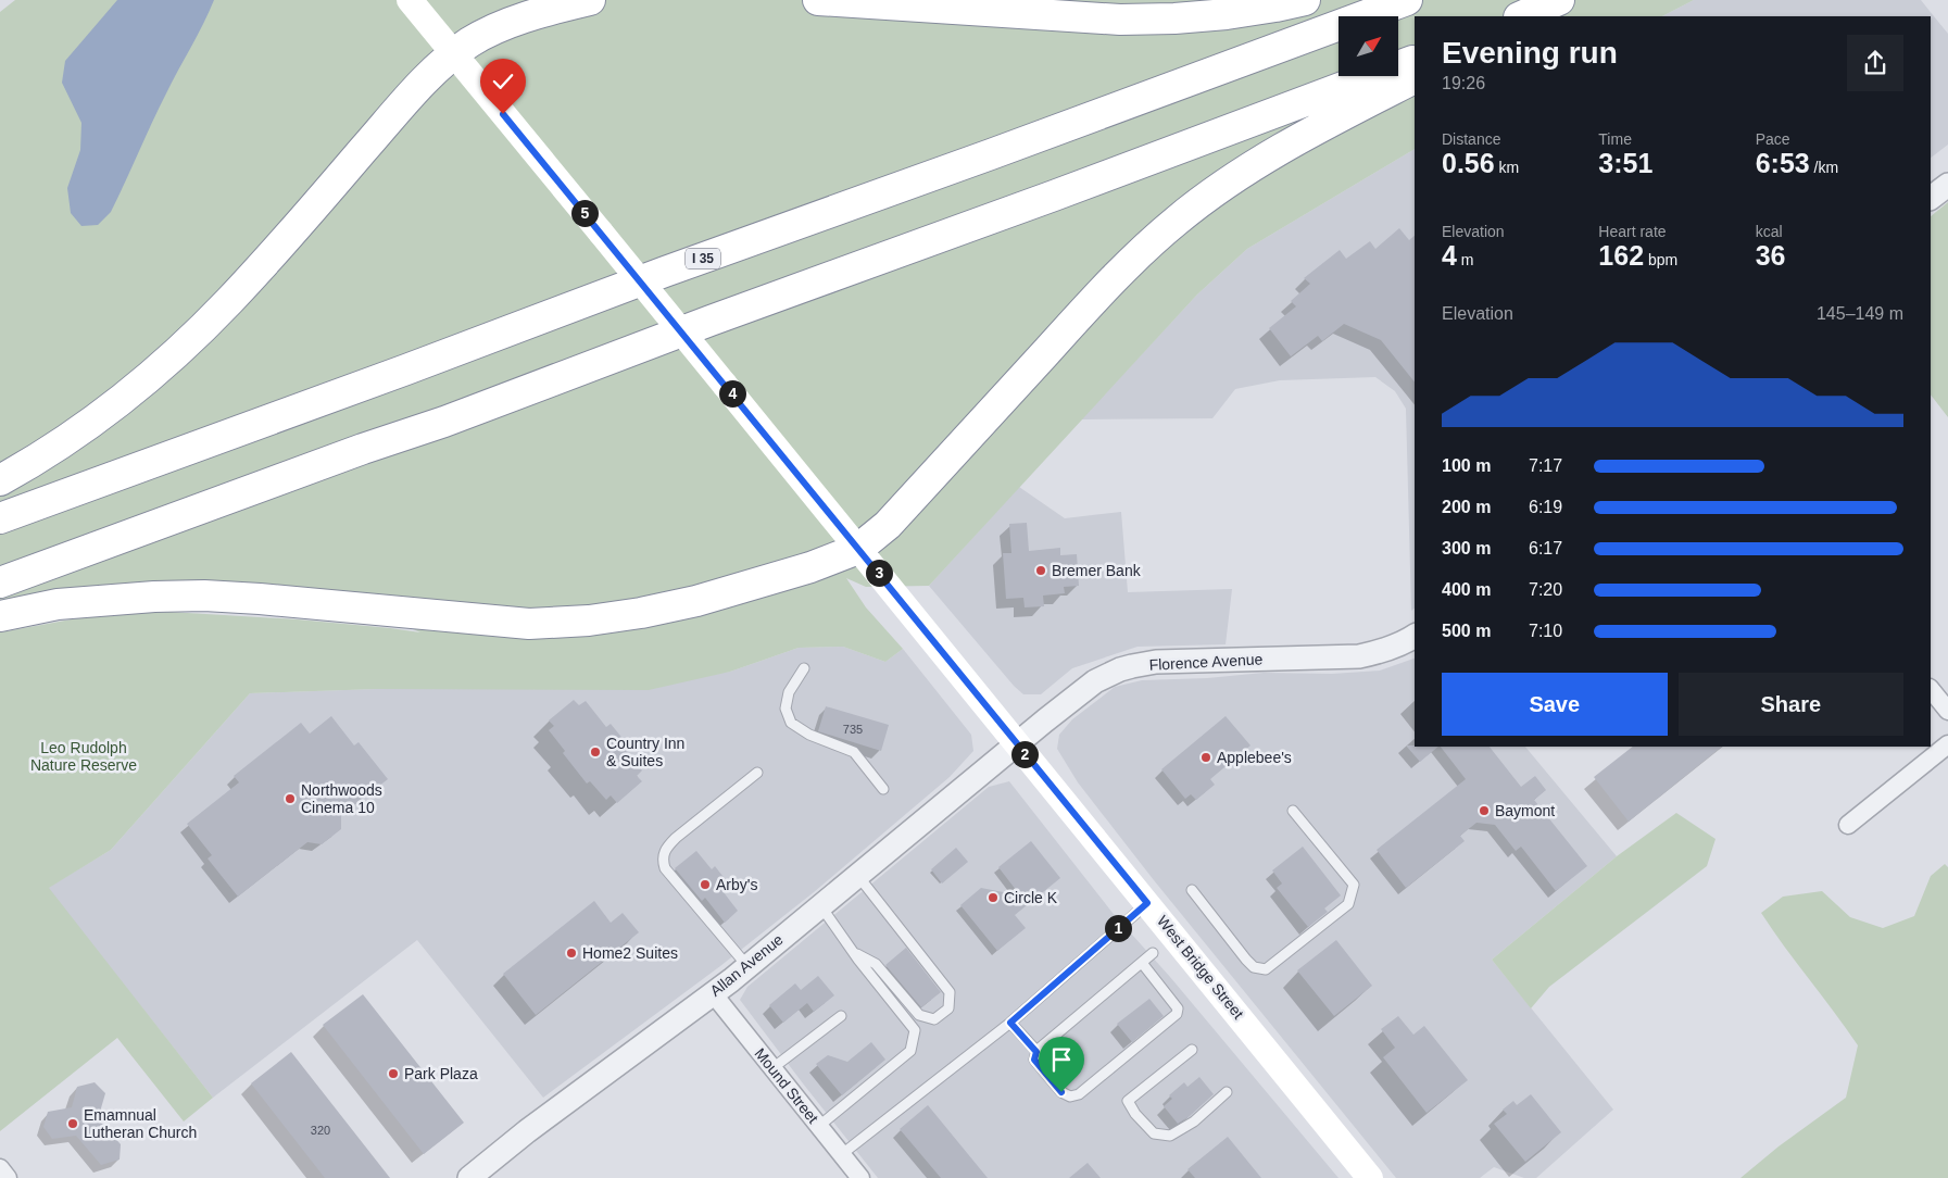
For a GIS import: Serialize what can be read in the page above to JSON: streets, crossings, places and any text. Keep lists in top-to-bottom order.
{
  "streets": {
    "highway": ["I 35"],
    "main road": ["West Bridge Street"],
    "street": ["Florence Avenue", "Allan Avenue", "Mound Street"]
  },
  "crossings": [
    ["Florence Avenue", "Allan Avenue"],
    ["Florence Avenue", "West Bridge Street"],
    ["Allan Avenue", "West Bridge Street"],
    ["Allan Avenue", "Mound Street"]
  ],
  "parks": ["Leo Rudolph Nature Reserve"],
  "places": [
    "Bremer Bank",
    "Country Inn & Suites",
    "Applebee's",
    "Northwoods Cinema 10",
    "Baymont",
    "Arby's",
    "Circle K",
    "Home2 Suites",
    "Park Plaza",
    "Emamnual Lutheran Church"
  ],
  "house_numbers": ["735", "320"],
  "north": "top right",
  "page": {
    "heading": ["Evening run", "19:26"],
    "stats": [
      ["Distance", "0.56 km"],
      ["Time", "3:51"],
      ["Pace", "6:53 /km"],
      ["Elevation", "4 m"],
      ["Heart rate", "162 bpm"],
      ["kcal", "36"]
    ],
    "pins": [
      "5",
      "4",
      "3",
      "2",
      "1"
    ],
    "chart": ["Elevation", "145–149 m"],
    "list": [
      {
        "name": "100 m",
        "note": "7:17"
      },
      {
        "name": "200 m",
        "note": "6:19"
      },
      {
        "name": "300 m",
        "note": "6:17"
      },
      {
        "name": "400 m",
        "note": "7:20"
      },
      {
        "name": "500 m",
        "note": "7:10"
      }
    ],
    "buttons": ["Save", "Share"]
  }
}
